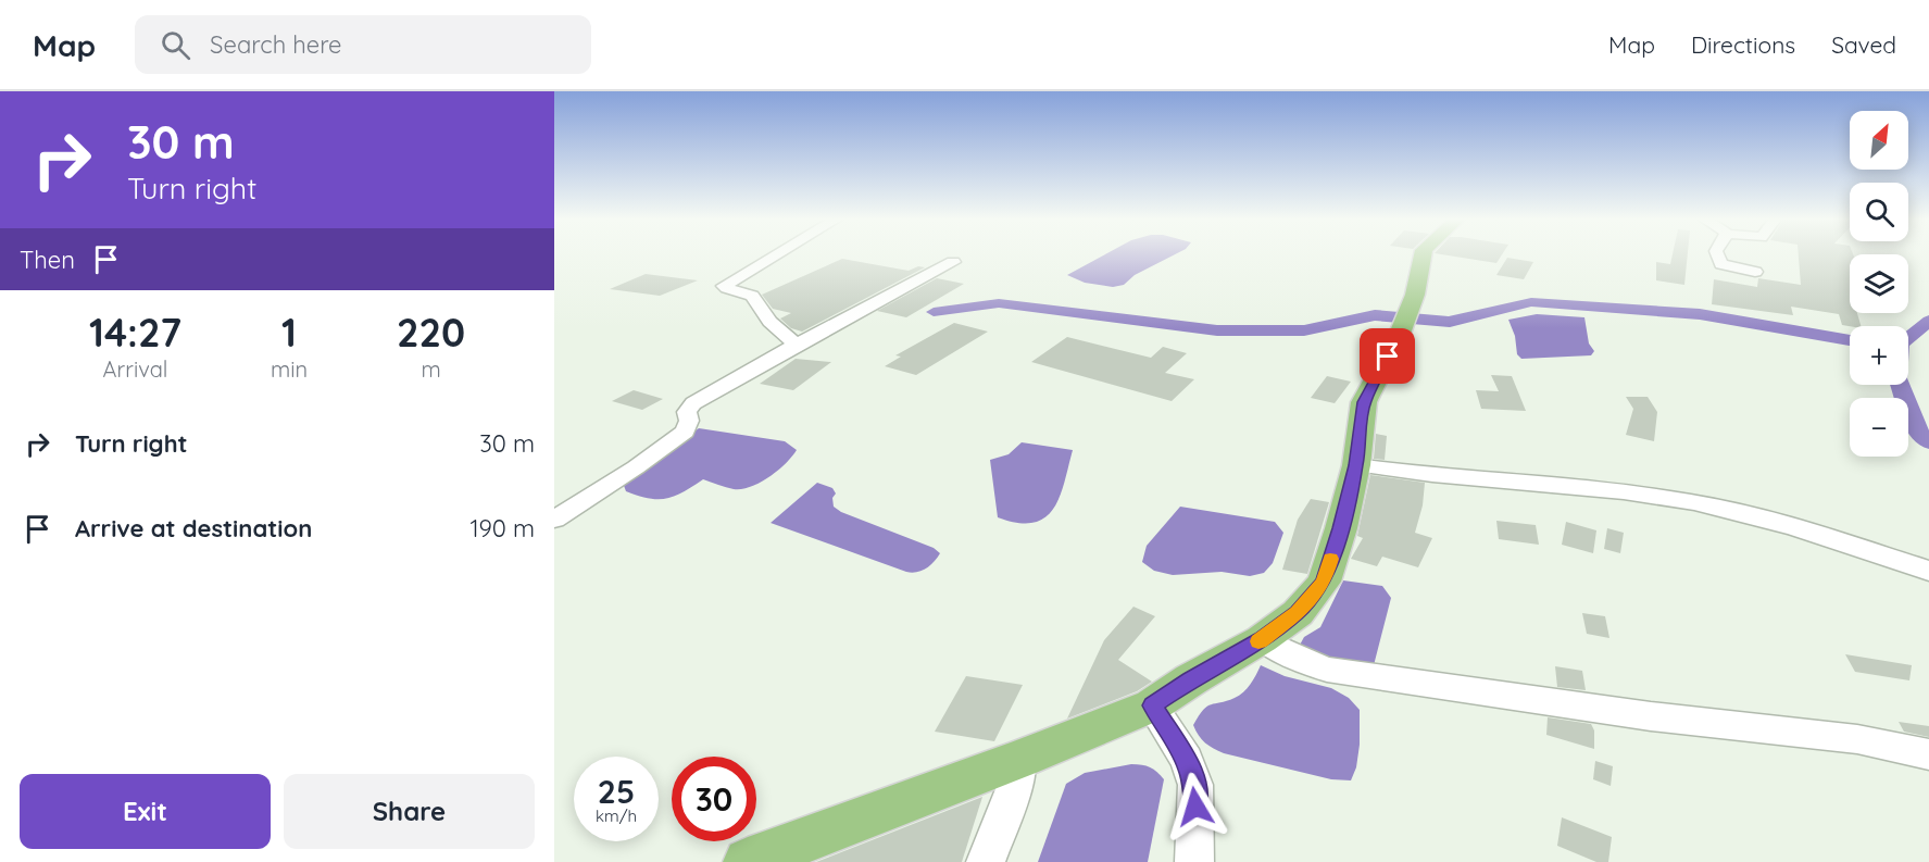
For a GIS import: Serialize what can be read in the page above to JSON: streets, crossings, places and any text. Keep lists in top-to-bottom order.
{
  "north": "top right",
  "page": {
    "header": "Map",
    "search": "Search here",
    "nav": ["Map", "Directions", "Saved"],
    "turn": ["30 m", "Turn right"],
    "map_buttons": ["+", "−"],
    "then": "Then",
    "eta": [
      "14:27",
      "Arrival",
      "1",
      "min",
      "220",
      "m"
    ],
    "list": [
      {
        "name": "Turn right",
        "value": "30 m"
      },
      {
        "name": "Arrive at destination",
        "value": "190 m"
      }
    ],
    "speed": "25 km/h",
    "limit": "30",
    "buttons": ["Exit", "Share"]
  }
}
